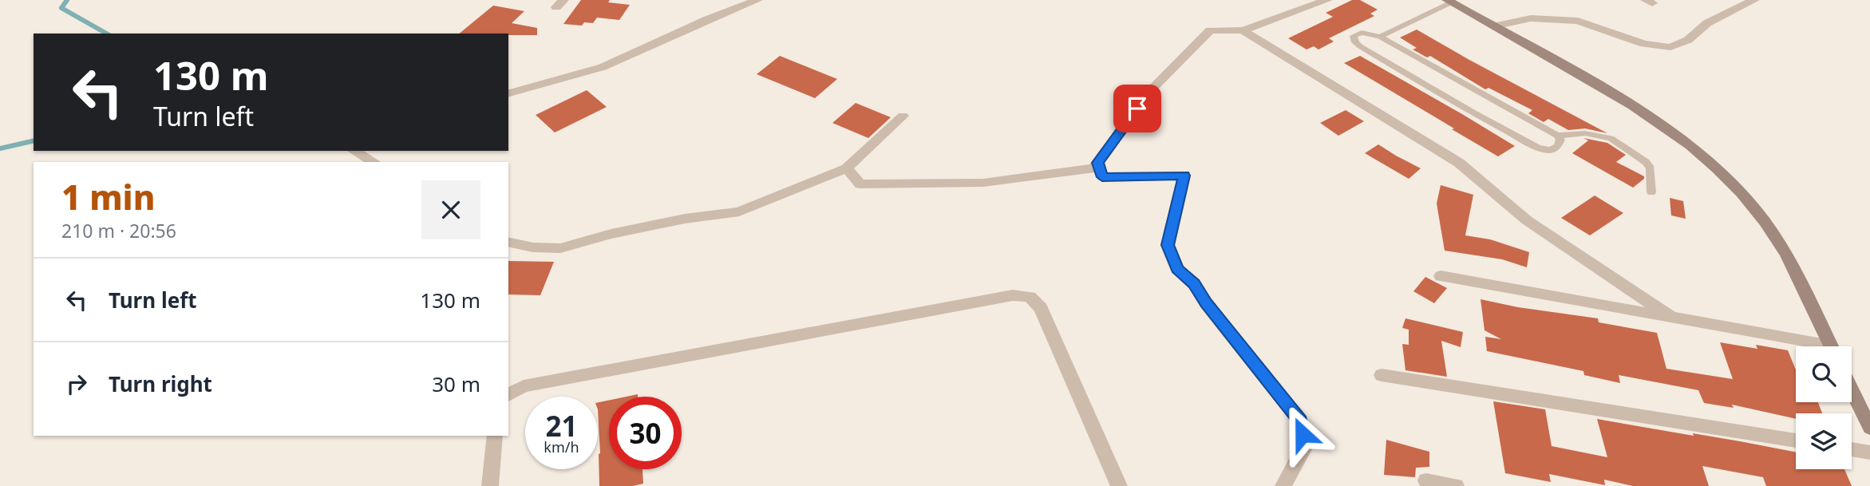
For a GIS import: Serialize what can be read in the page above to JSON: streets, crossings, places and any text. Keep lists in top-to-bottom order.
{
  "page": {
    "turn": ["130 m", "Turn left"],
    "heading": ["1 min", "210 m · 20:56"],
    "list": [
      {
        "name": "Turn left",
        "value": "130 m"
      },
      {
        "name": "Turn right",
        "value": "30 m"
      }
    ],
    "speed": "21 km/h",
    "limit": "30"
  }
}
